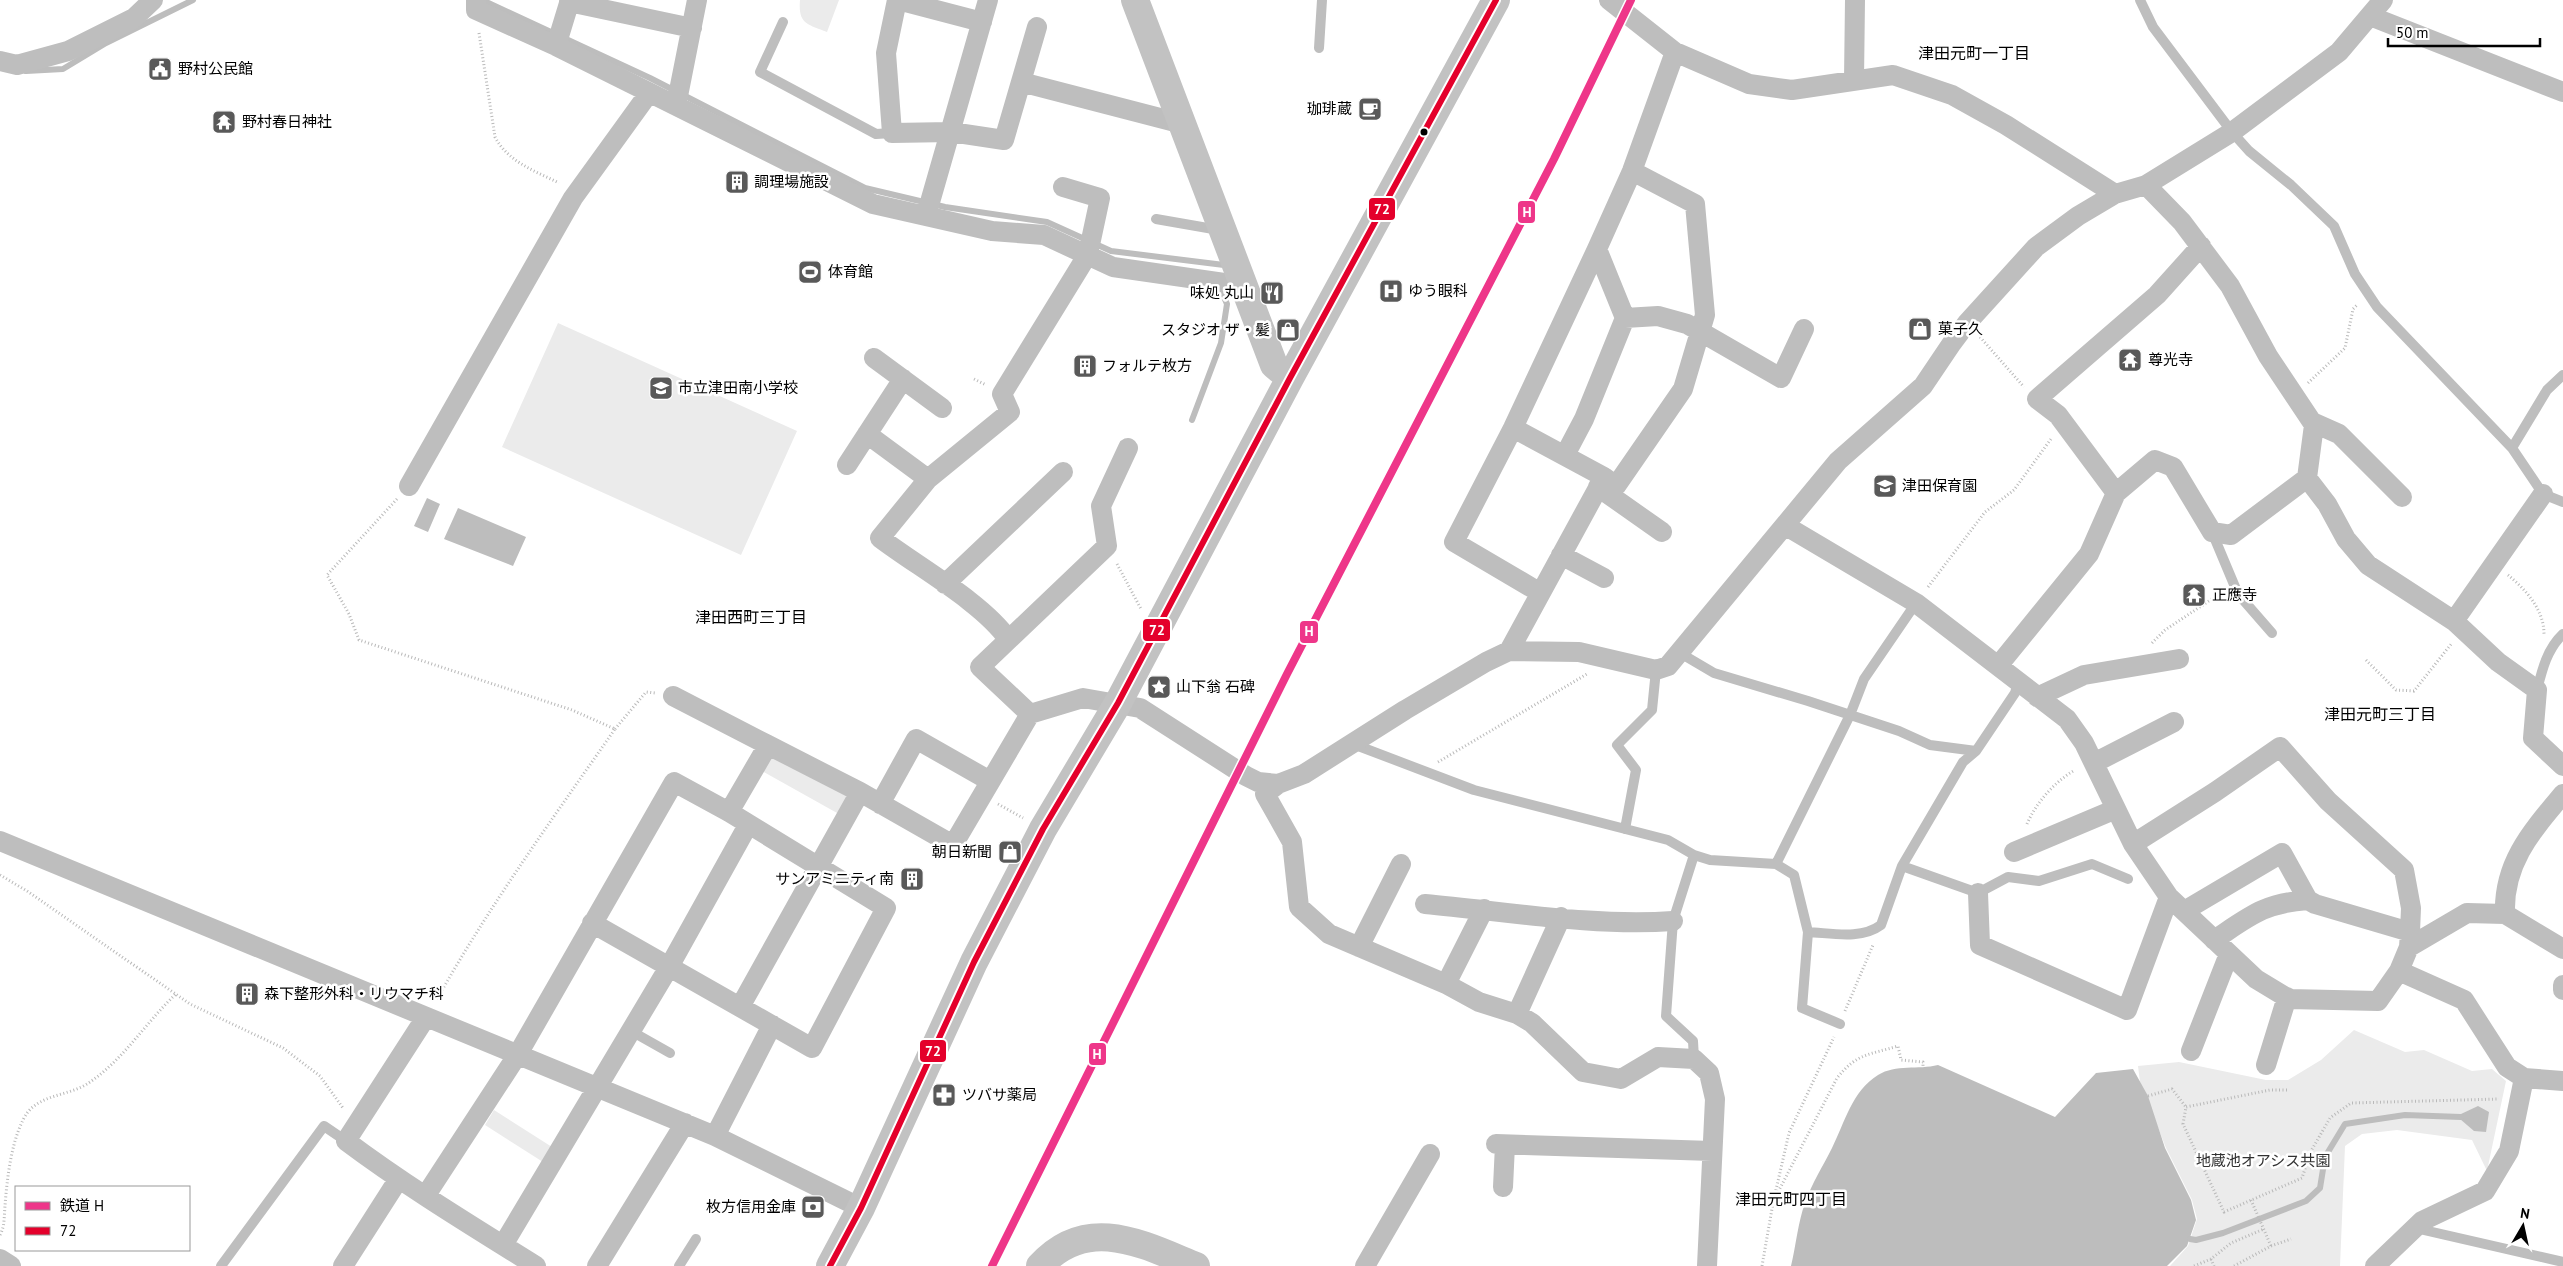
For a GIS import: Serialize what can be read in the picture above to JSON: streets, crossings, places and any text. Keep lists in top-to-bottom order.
{
  "districts": [
    "津田元町一丁目",
    "津田西町三丁目",
    "津田元町三丁目",
    "津田元町四丁目"
  ],
  "parks": ["地蔵池オアシス共園"],
  "places": {
    "public building": ["野村公民館"],
    "cafe": ["珈琲蔵"],
    "temple": ["野村春日神社", "尊光寺", "正應寺"],
    "building": [
      "調理場施設",
      "フォルテ枚方",
      "サンアミニティ南",
      "森下整形外科・リウマチ科"
    ],
    "sports": ["体育館"],
    "hospital": ["ゆう眼科"],
    "restaurant": ["味処 丸山"],
    "shop": ["菓子久", "スタジオ ザ・髪", "朝日新聞"],
    "school or university": ["市立津田南小学校", "津田保育園"],
    "place": ["山下翁 石碑"],
    "pharmacy": ["ツバサ薬局"],
    "bank": ["枚方信用金庫"]
  },
  "lines": ["rail line H", "transit line 72"],
  "legend": ["鉄道 H", "72"],
  "scale_bar": "50 m",
  "north": "top"
}
